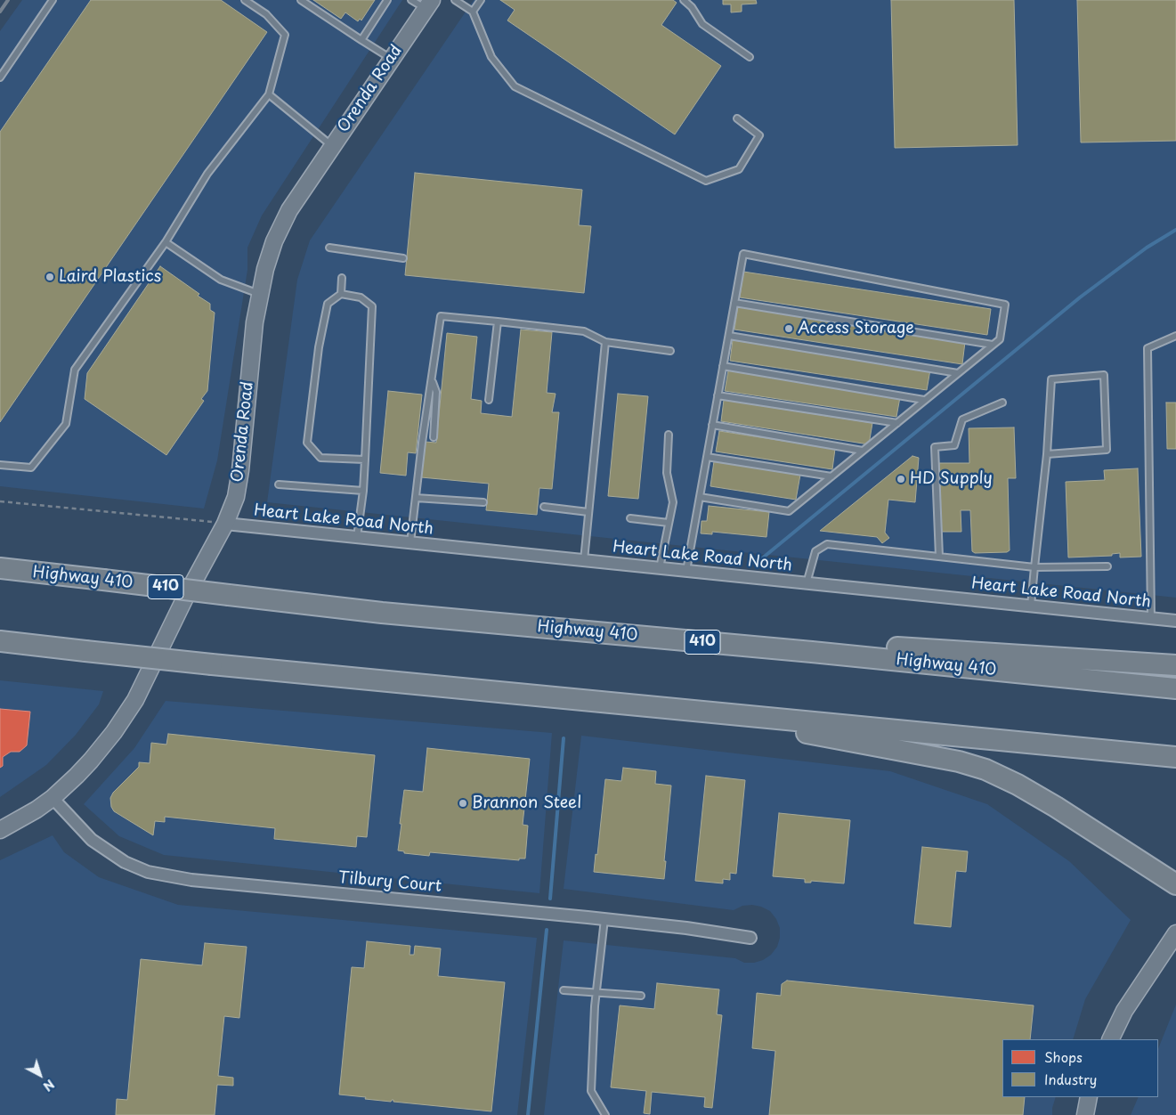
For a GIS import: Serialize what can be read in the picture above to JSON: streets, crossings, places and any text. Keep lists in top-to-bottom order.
{
  "streets": {
    "highway": ["Highway 410", "410"],
    "street": ["Orenda Road", "Heart Lake Road North", "Tilbury Court"]
  },
  "crossings": [
    ["Orenda Road", "Heart Lake Road North"],
    ["Orenda Road", "Tilbury Court"]
  ],
  "places": [
    "Laird Plastics",
    "Access Storage",
    "HD Supply",
    "Brannon Steel"
  ],
  "legend": ["Shops", "Industry"],
  "north": "bottom right"
}
